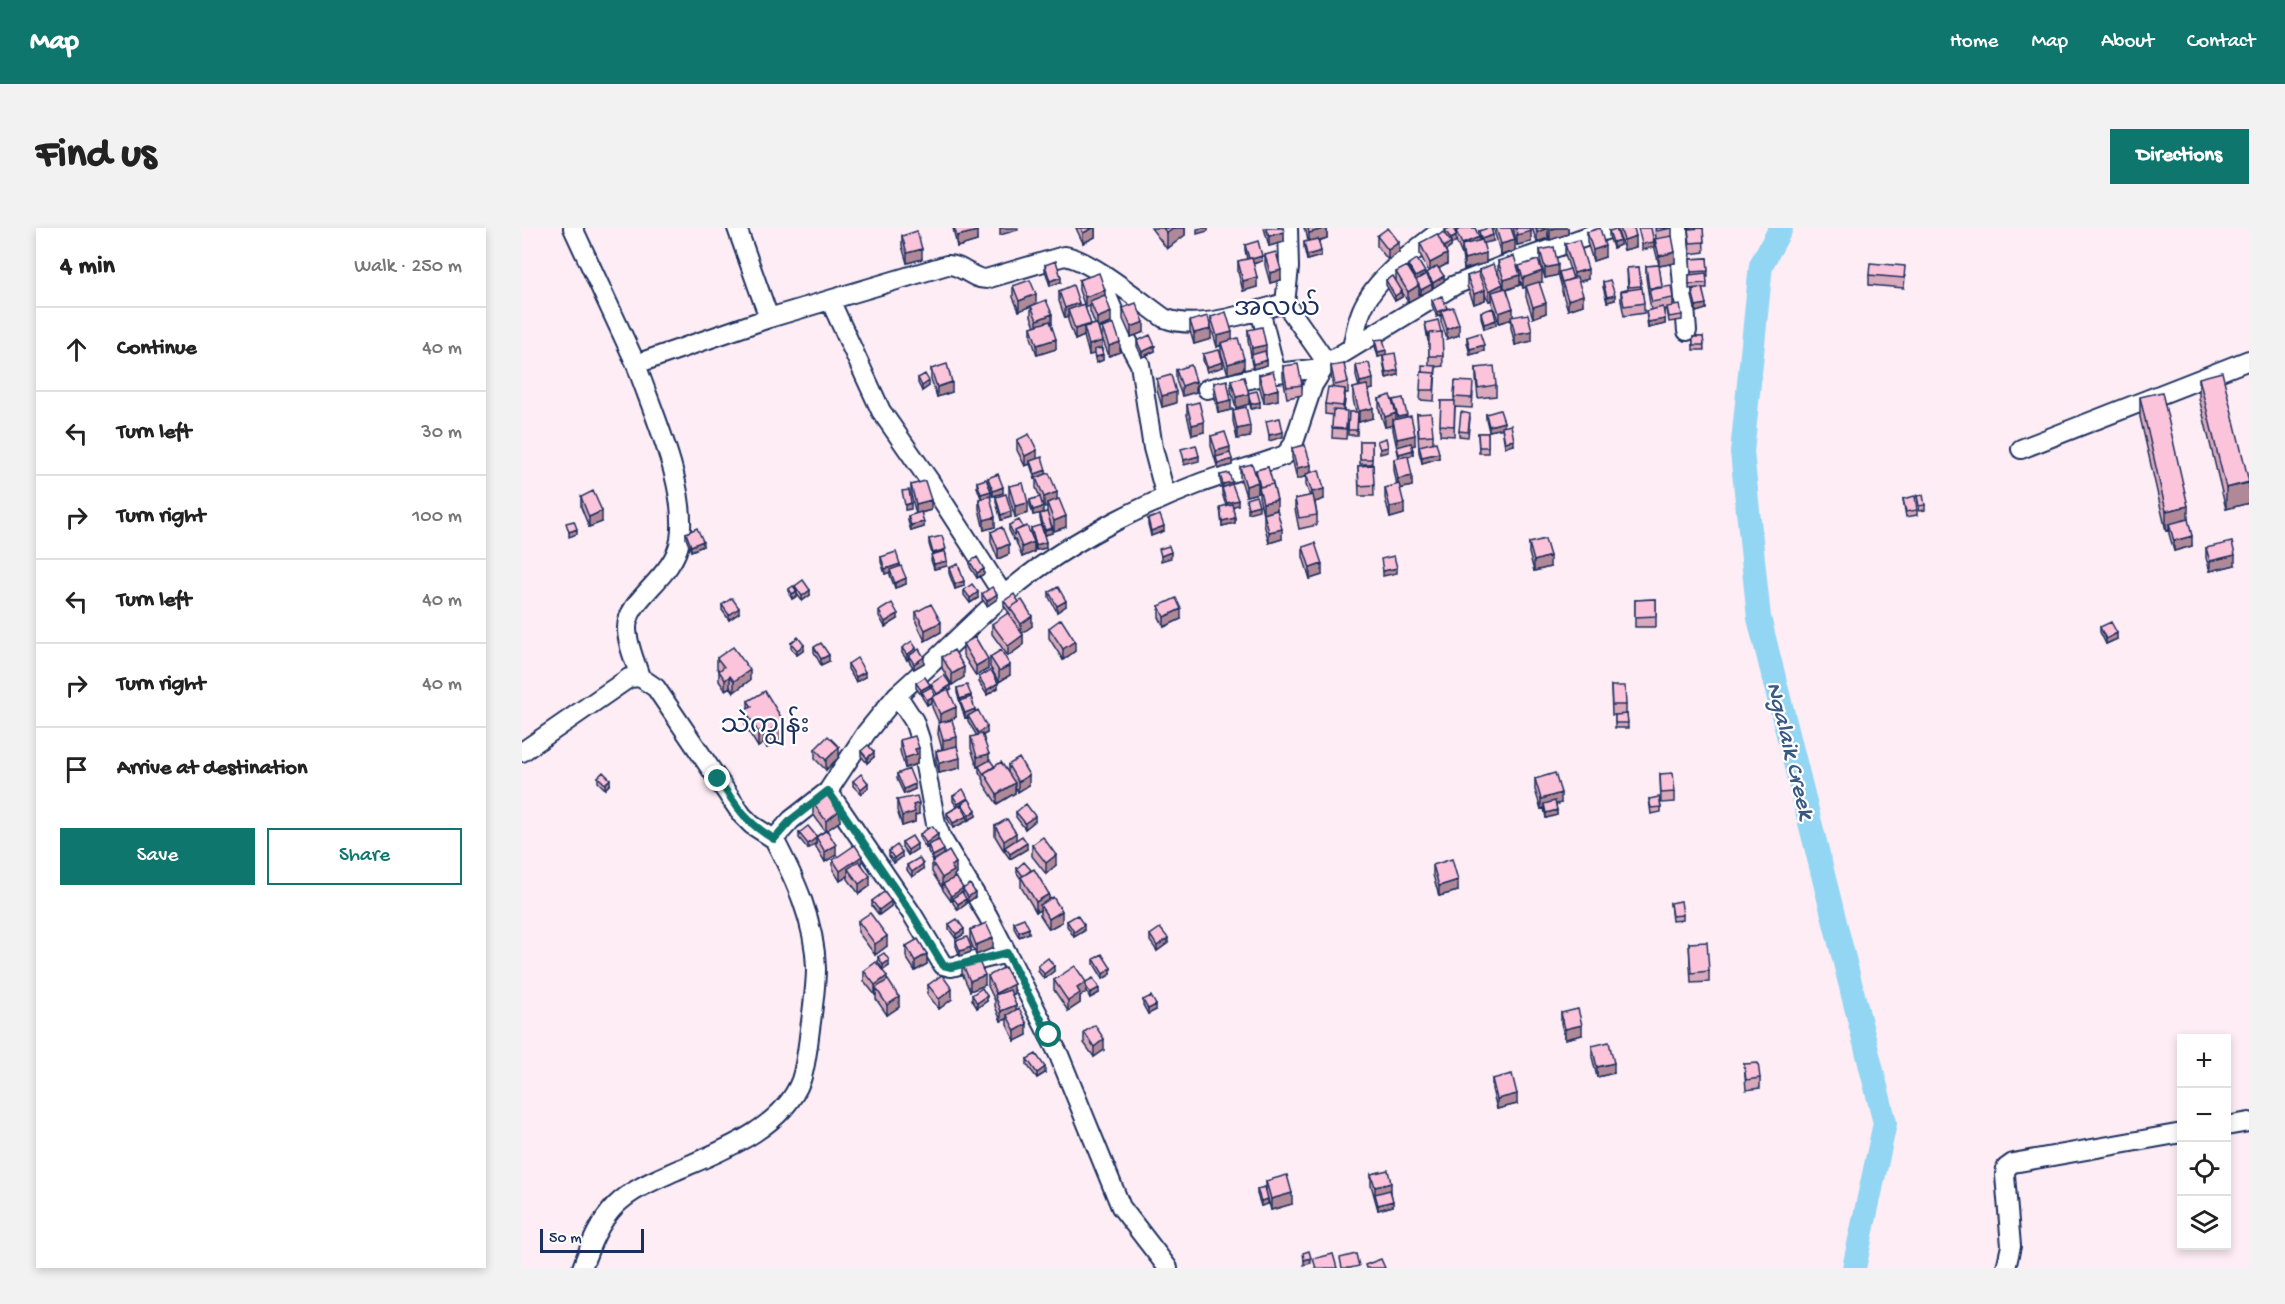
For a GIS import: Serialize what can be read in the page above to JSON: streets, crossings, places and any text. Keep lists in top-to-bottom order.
{
  "districts": ["အလယ်", "သဲကျွန်း"],
  "water": ["Ngalaik Creek"],
  "scale_bar": "50 m",
  "page": {
    "header": "Map",
    "nav": [
      "Home",
      "Map",
      "About",
      "Contact"
    ],
    "buttons": [
      "Directions",
      ["Save", "Share"]
    ],
    "title": "Find us",
    "heading": ["4 min", "Walk · 250 m"],
    "list": [
      ["Continue", "40 m"],
      ["Turn left", "30 m"],
      ["Turn right", "100 m"],
      ["Turn left", "40 m"],
      ["Turn right", "40 m"],
      "Arrive at destination"
    ],
    "map_buttons": ["+", "−"],
    "scale": "50 m"
  }
}
